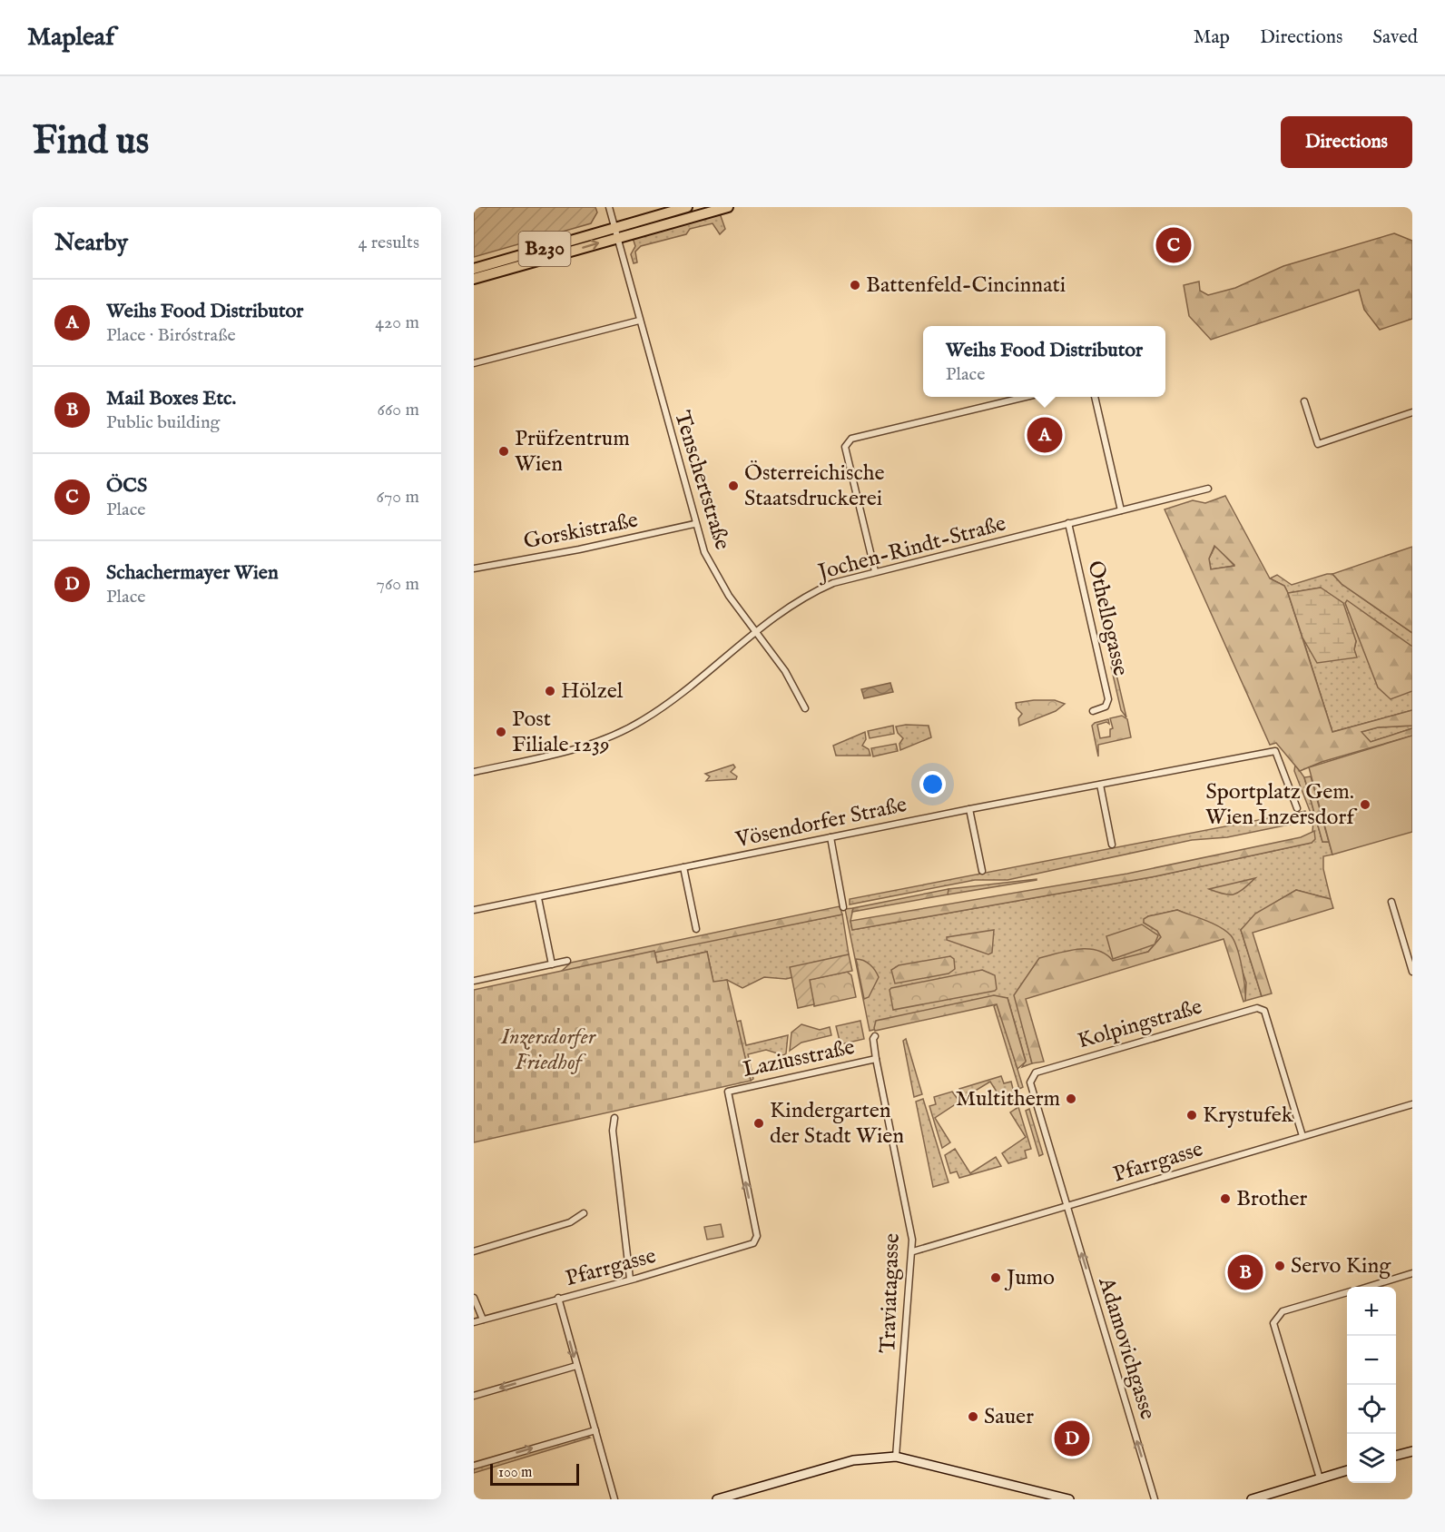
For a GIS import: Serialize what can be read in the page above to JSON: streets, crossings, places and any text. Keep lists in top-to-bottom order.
{
  "streets": {
    "main road": ["B230"],
    "street": [
      "Tenschertstraße",
      "Gorskistraße",
      "Jochen-Rindt-Straße",
      "Othellogasse",
      "Vösendorfer Straße",
      "Kolpingstraße",
      "Laziusstraße",
      "Pfarrgasse",
      "Traviatagasse",
      "Adamovichgasse"
    ]
  },
  "crossings": [
    ["B230", "Tenschertstraße"],
    ["Tenschertstraße", "Gorskistraße"],
    ["Tenschertstraße", "Jochen-Rindt-Straße"],
    ["Jochen-Rindt-Straße", "Othellogasse"],
    ["Kolpingstraße", "Pfarrgasse"],
    ["Kolpingstraße", "Adamovichgasse"],
    ["Laziusstraße", "Pfarrgasse"],
    ["Laziusstraße", "Traviatagasse"],
    ["Pfarrgasse", "Traviatagasse"],
    ["Pfarrgasse", "Adamovichgasse"]
  ],
  "one_way": ["Adamovichgasse"],
  "parks": ["Inzersdorfer Friedhof"],
  "places": [
    "Battenfeld-Cincinnati",
    "Prüfzentrum Wien",
    "Österreichische Staatsdruckerei",
    "Hölzel",
    "Post Filiale 1239",
    "Sportplatz Gem. Wien Inzersdorf",
    "Multitherm",
    "Krystufek",
    "Kindergarten der Stadt Wien",
    "Brother",
    "Servo King",
    "Jumo",
    "Sauer"
  ],
  "scale_bar": "100 m",
  "page": {
    "header": "Mapleaf",
    "nav": ["Map", "Directions", "Saved"],
    "buttons": "Directions",
    "title": "Find us",
    "heading": ["Nearby", "4 results"],
    "pins": [
      "C",
      "A",
      "B",
      "D"
    ],
    "list": [
      {
        "mark": "A",
        "name": "Weihs Food Distributor",
        "note": "Place · Biróstraße",
        "value": "420 m"
      },
      {
        "mark": "B",
        "name": "Mail Boxes Etc.",
        "note": "Public building",
        "value": "660 m"
      },
      {
        "mark": "C",
        "name": "ÖCS",
        "note": "Place",
        "value": "670 m"
      },
      {
        "mark": "D",
        "name": "Schachermayer Wien",
        "note": "Place",
        "value": "760 m"
      }
    ],
    "popup": ["Weihs Food Distributor", "Place"],
    "map_buttons": ["+", "−"],
    "scale": "100 m"
  }
}
